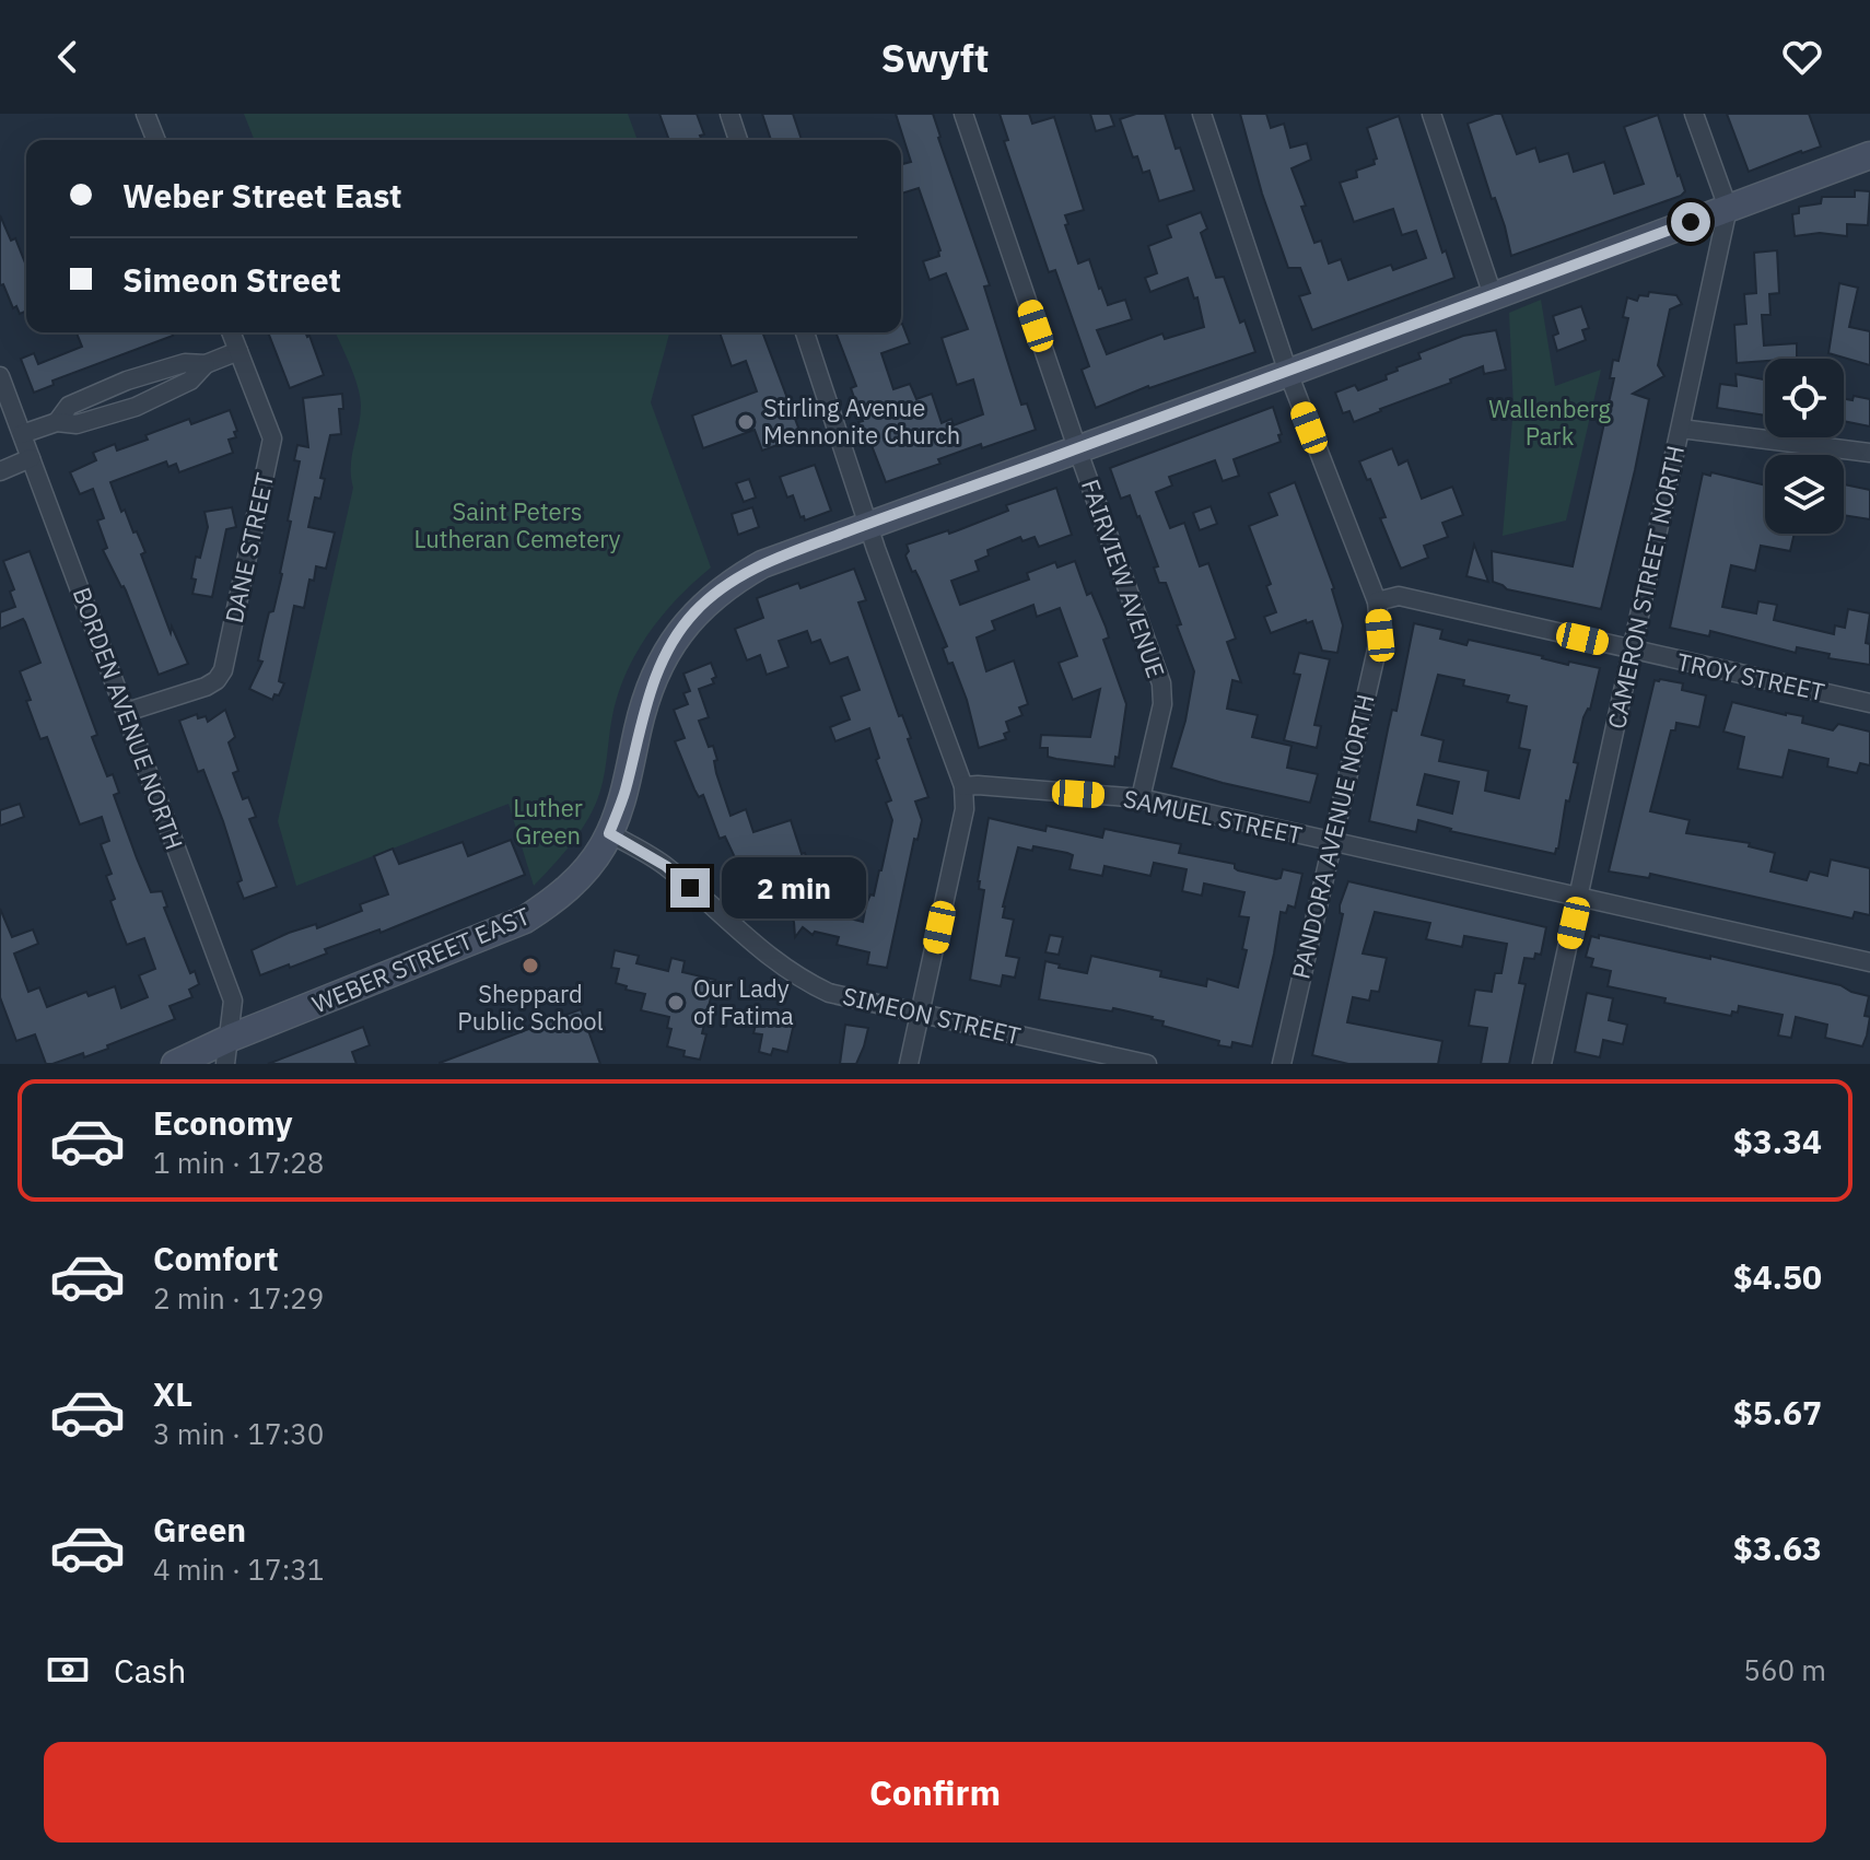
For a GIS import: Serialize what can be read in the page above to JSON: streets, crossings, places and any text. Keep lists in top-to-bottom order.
{
  "streets": {
    "main road": ["WEBER STREET EAST"],
    "street": [
      "DANE STREET",
      "FAIRVIEW AVENUE",
      "CAMERON STREET NORTH",
      "TROY STREET",
      "BORDEN AVENUE NORTH",
      "SAMUEL STREET",
      "PANDORA AVENUE NORTH",
      "SIMEON STREET"
    ]
  },
  "crossings": [
    ["DANE STREET", "BORDEN AVENUE NORTH"],
    ["FAIRVIEW AVENUE", "SAMUEL STREET"],
    ["FAIRVIEW AVENUE", "WEBER STREET EAST"],
    ["CAMERON STREET NORTH", "TROY STREET"],
    ["CAMERON STREET NORTH", "SAMUEL STREET"],
    ["CAMERON STREET NORTH", "WEBER STREET EAST"],
    ["TROY STREET", "PANDORA AVENUE NORTH"],
    ["BORDEN AVENUE NORTH", "WEBER STREET EAST"],
    ["SAMUEL STREET", "PANDORA AVENUE NORTH"],
    ["PANDORA AVENUE NORTH", "WEBER STREET EAST"],
    ["WEBER STREET EAST", "SIMEON STREET"]
  ],
  "parks": ["Wallenberg Park", "Saint Peters Lutheran Cemetery", "Luther Green"],
  "places": ["Stirling Avenue Mennonite Church", "Sheppard Public School", "Our Lady of Fatima"],
  "page": {
    "header": "Swyft",
    "banner": ["Weber Street East", "Simeon Street"],
    "bubble": "2 min",
    "list": [
      {
        "name": "Economy",
        "note": "1 min · 17:28",
        "value": "$3.34"
      },
      {
        "name": "Comfort",
        "note": "2 min · 17:29",
        "value": "$4.50"
      },
      {
        "name": "XL",
        "note": "3 min · 17:30",
        "value": "$5.67"
      },
      {
        "name": "Green",
        "note": "4 min · 17:31",
        "value": "$3.63"
      }
    ],
    "pay": ["Cash", "560 m"],
    "buttons": "Confirm"
  }
}
